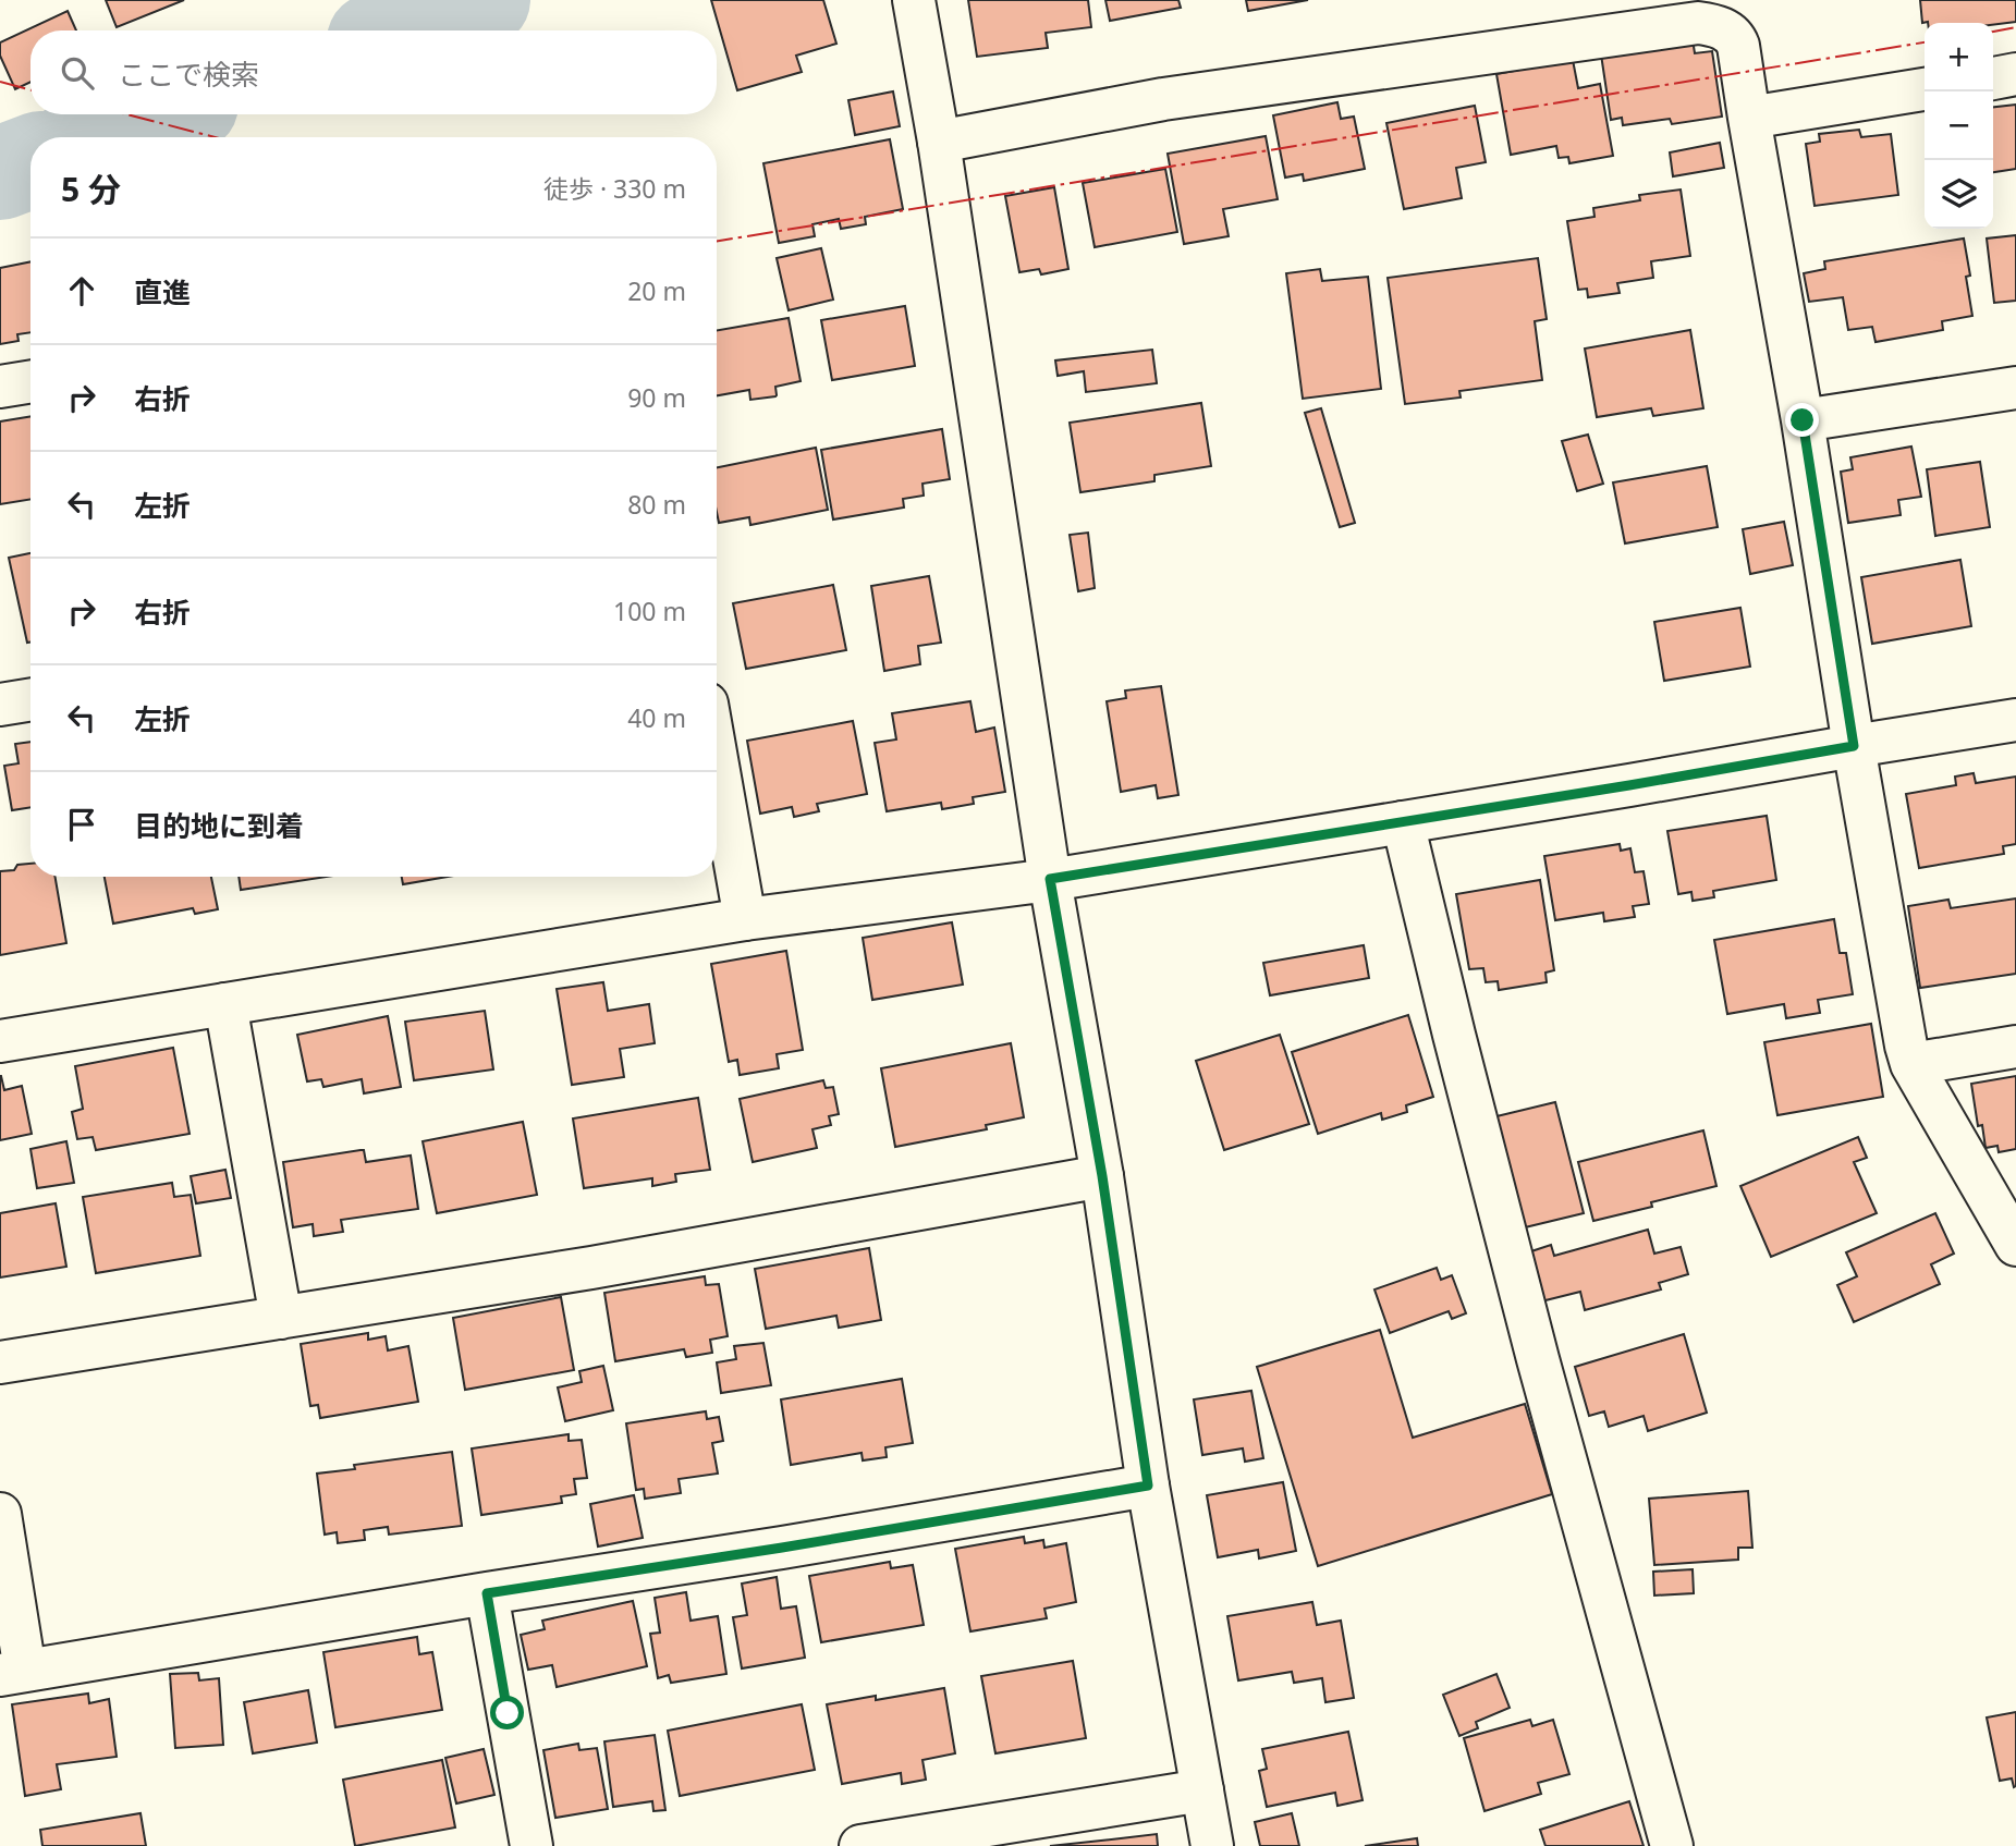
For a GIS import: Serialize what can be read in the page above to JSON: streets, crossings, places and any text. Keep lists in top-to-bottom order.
{
  "page": {
    "map_buttons": ["+", "−"],
    "search": "ここで検索",
    "heading": ["5 分", "徒歩 · 330 m"],
    "list": [
      ["直進", "20 m"],
      ["右折", "90 m"],
      ["左折", "80 m"],
      ["右折", "100 m"],
      ["左折", "40 m"],
      "目的地に到着"
    ]
  }
}
